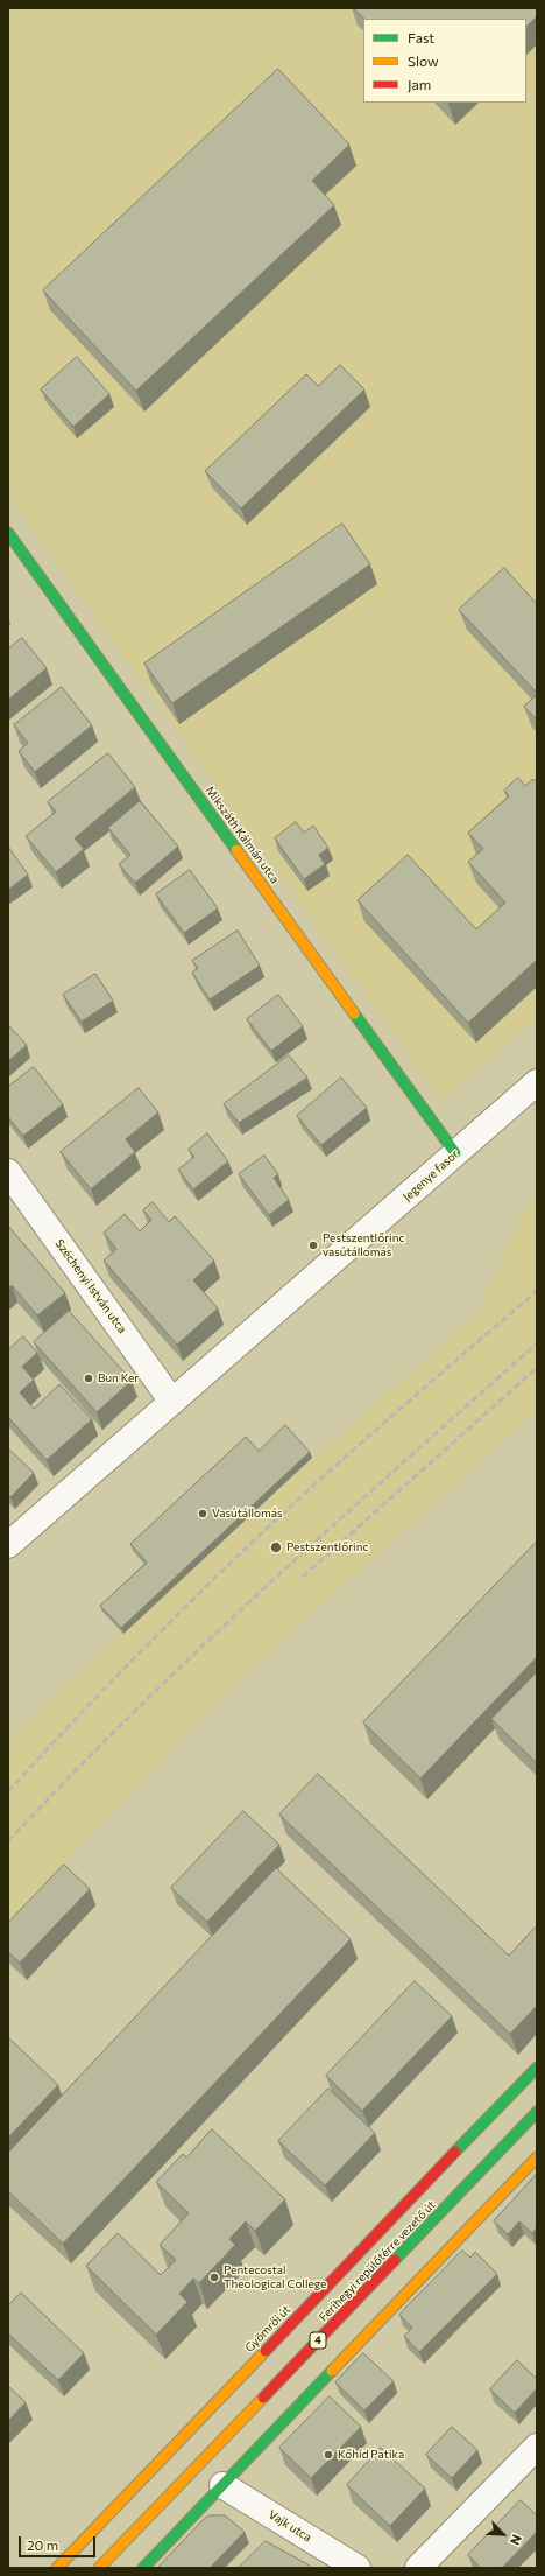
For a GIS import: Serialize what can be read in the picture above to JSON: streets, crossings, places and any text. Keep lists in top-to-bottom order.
{
  "streets": {
    "street": [
      "Mikszáth Kálmán utca",
      "Jegenye fasor",
      "Széchenyi István utca",
      "Ferihegyi repülőtérre vezető út",
      "Gyömrői út",
      "4",
      "Vajk utca"
    ]
  },
  "crossings": [
    ["Mikszáth Kálmán utca", "Jegenye fasor"],
    ["Jegenye fasor", "Széchenyi István utca"]
  ],
  "places": [
    "Pestszentlőrinc vasútállomás",
    "Bun Ker",
    "Vasútállomás",
    "Pestszentlőrinc",
    "Pentecostal Theological College",
    "Kőhíd Patika"
  ],
  "legend": ["Fast", "Slow", "Jam"],
  "scale_bar": "20 m",
  "north": "bottom right"
}
